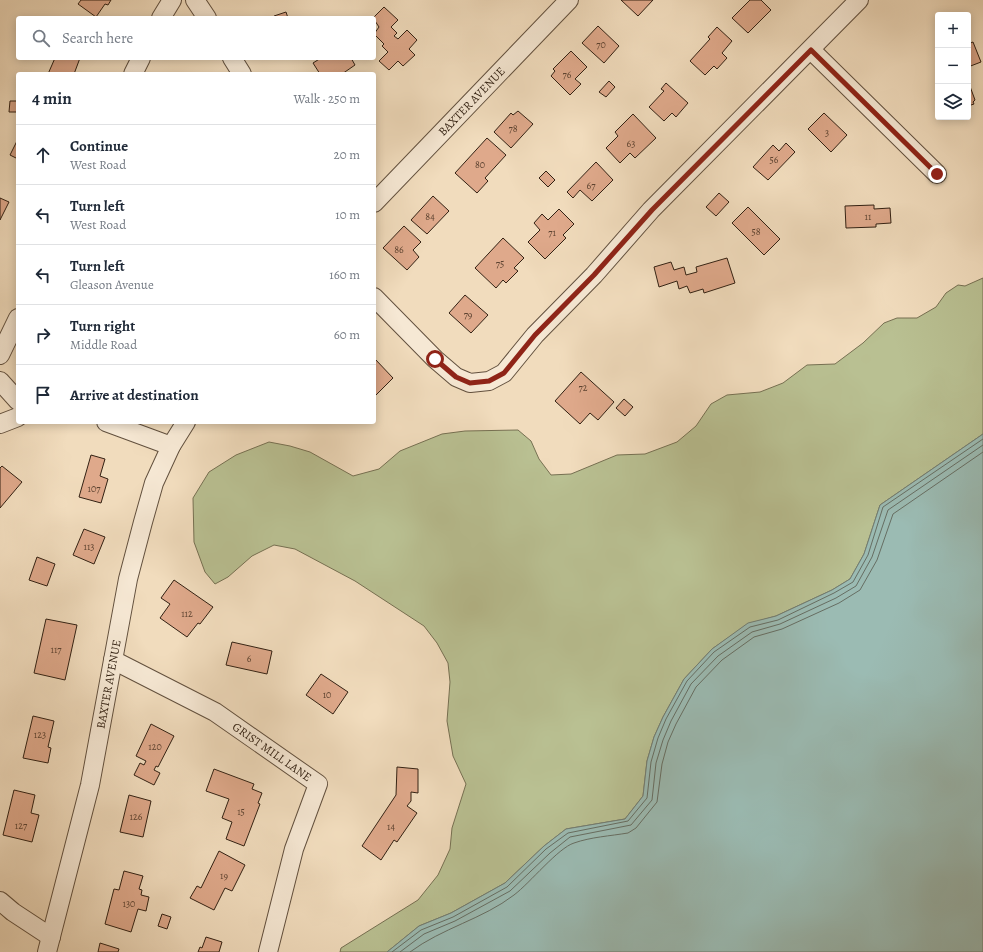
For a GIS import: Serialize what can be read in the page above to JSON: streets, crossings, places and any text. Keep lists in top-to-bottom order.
{
  "streets": {
    "street": ["BAXTER AVENUE", "GRIST MILL LANE"]
  },
  "crossings": [
    ["BAXTER AVENUE", "GRIST MILL LANE"]
  ],
  "house_numbers": [
    "70",
    "76",
    "78",
    "3",
    "63",
    "56",
    "80",
    "67",
    "84",
    "11",
    "58",
    "71",
    "86",
    "75",
    "79",
    "72",
    "107",
    "113",
    "112",
    "117",
    "6",
    "10",
    "123",
    "120",
    "15",
    "126",
    "127",
    "14",
    "19",
    "130"
  ],
  "page": {
    "map_buttons": ["+", "−"],
    "search": "Search here",
    "heading": ["4 min", "Walk · 250 m"],
    "list": [
      ["Continue", "West Road", "20 m"],
      ["Turn left", "West Road", "10 m"],
      ["Turn left", "Gleason Avenue", "160 m"],
      ["Turn right", "Middle Road", "60 m"],
      "Arrive at destination"
    ]
  }
}
